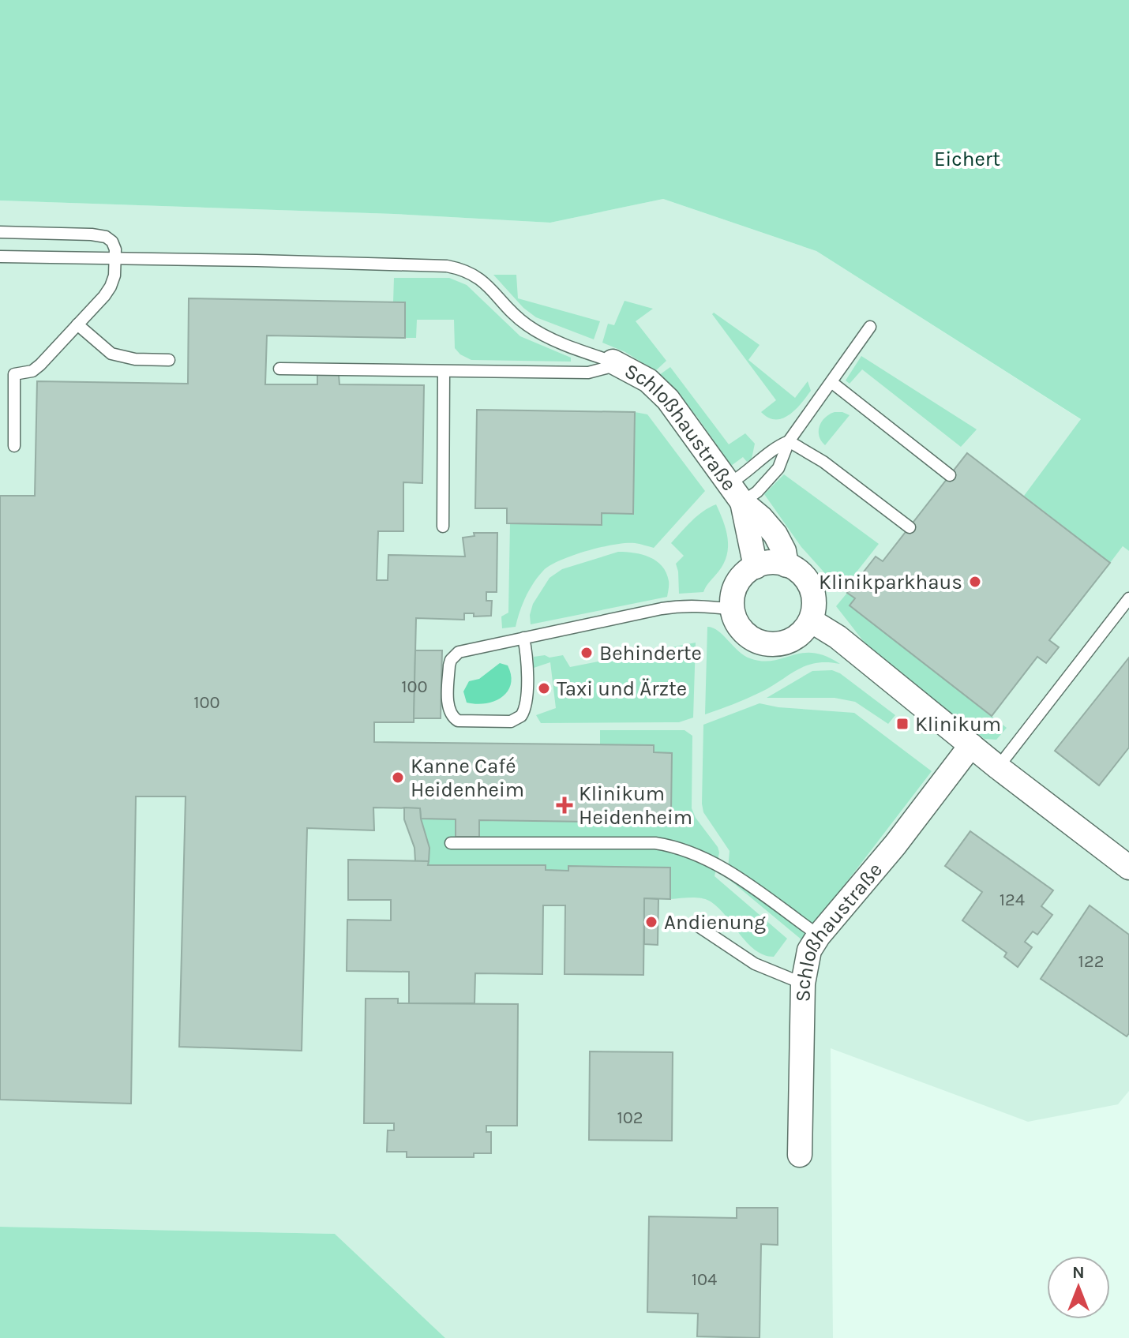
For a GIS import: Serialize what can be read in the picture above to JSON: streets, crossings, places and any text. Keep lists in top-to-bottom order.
{
  "streets": {
    "street": ["Schloßhaustraße"]
  },
  "parks": ["Eichert"],
  "places": {
    "other": [
      "Klinikparkhaus",
      "Behinderte",
      "Taxi und Ärzte",
      "Kanne Café Heidenheim",
      "Andienung"
    ],
    "transit": ["Klinikum"],
    "health": ["Klinikum Heidenheim"]
  },
  "house_numbers": [
    "100",
    "100",
    "124",
    "122",
    "102",
    "104"
  ],
  "north": "top"
}
